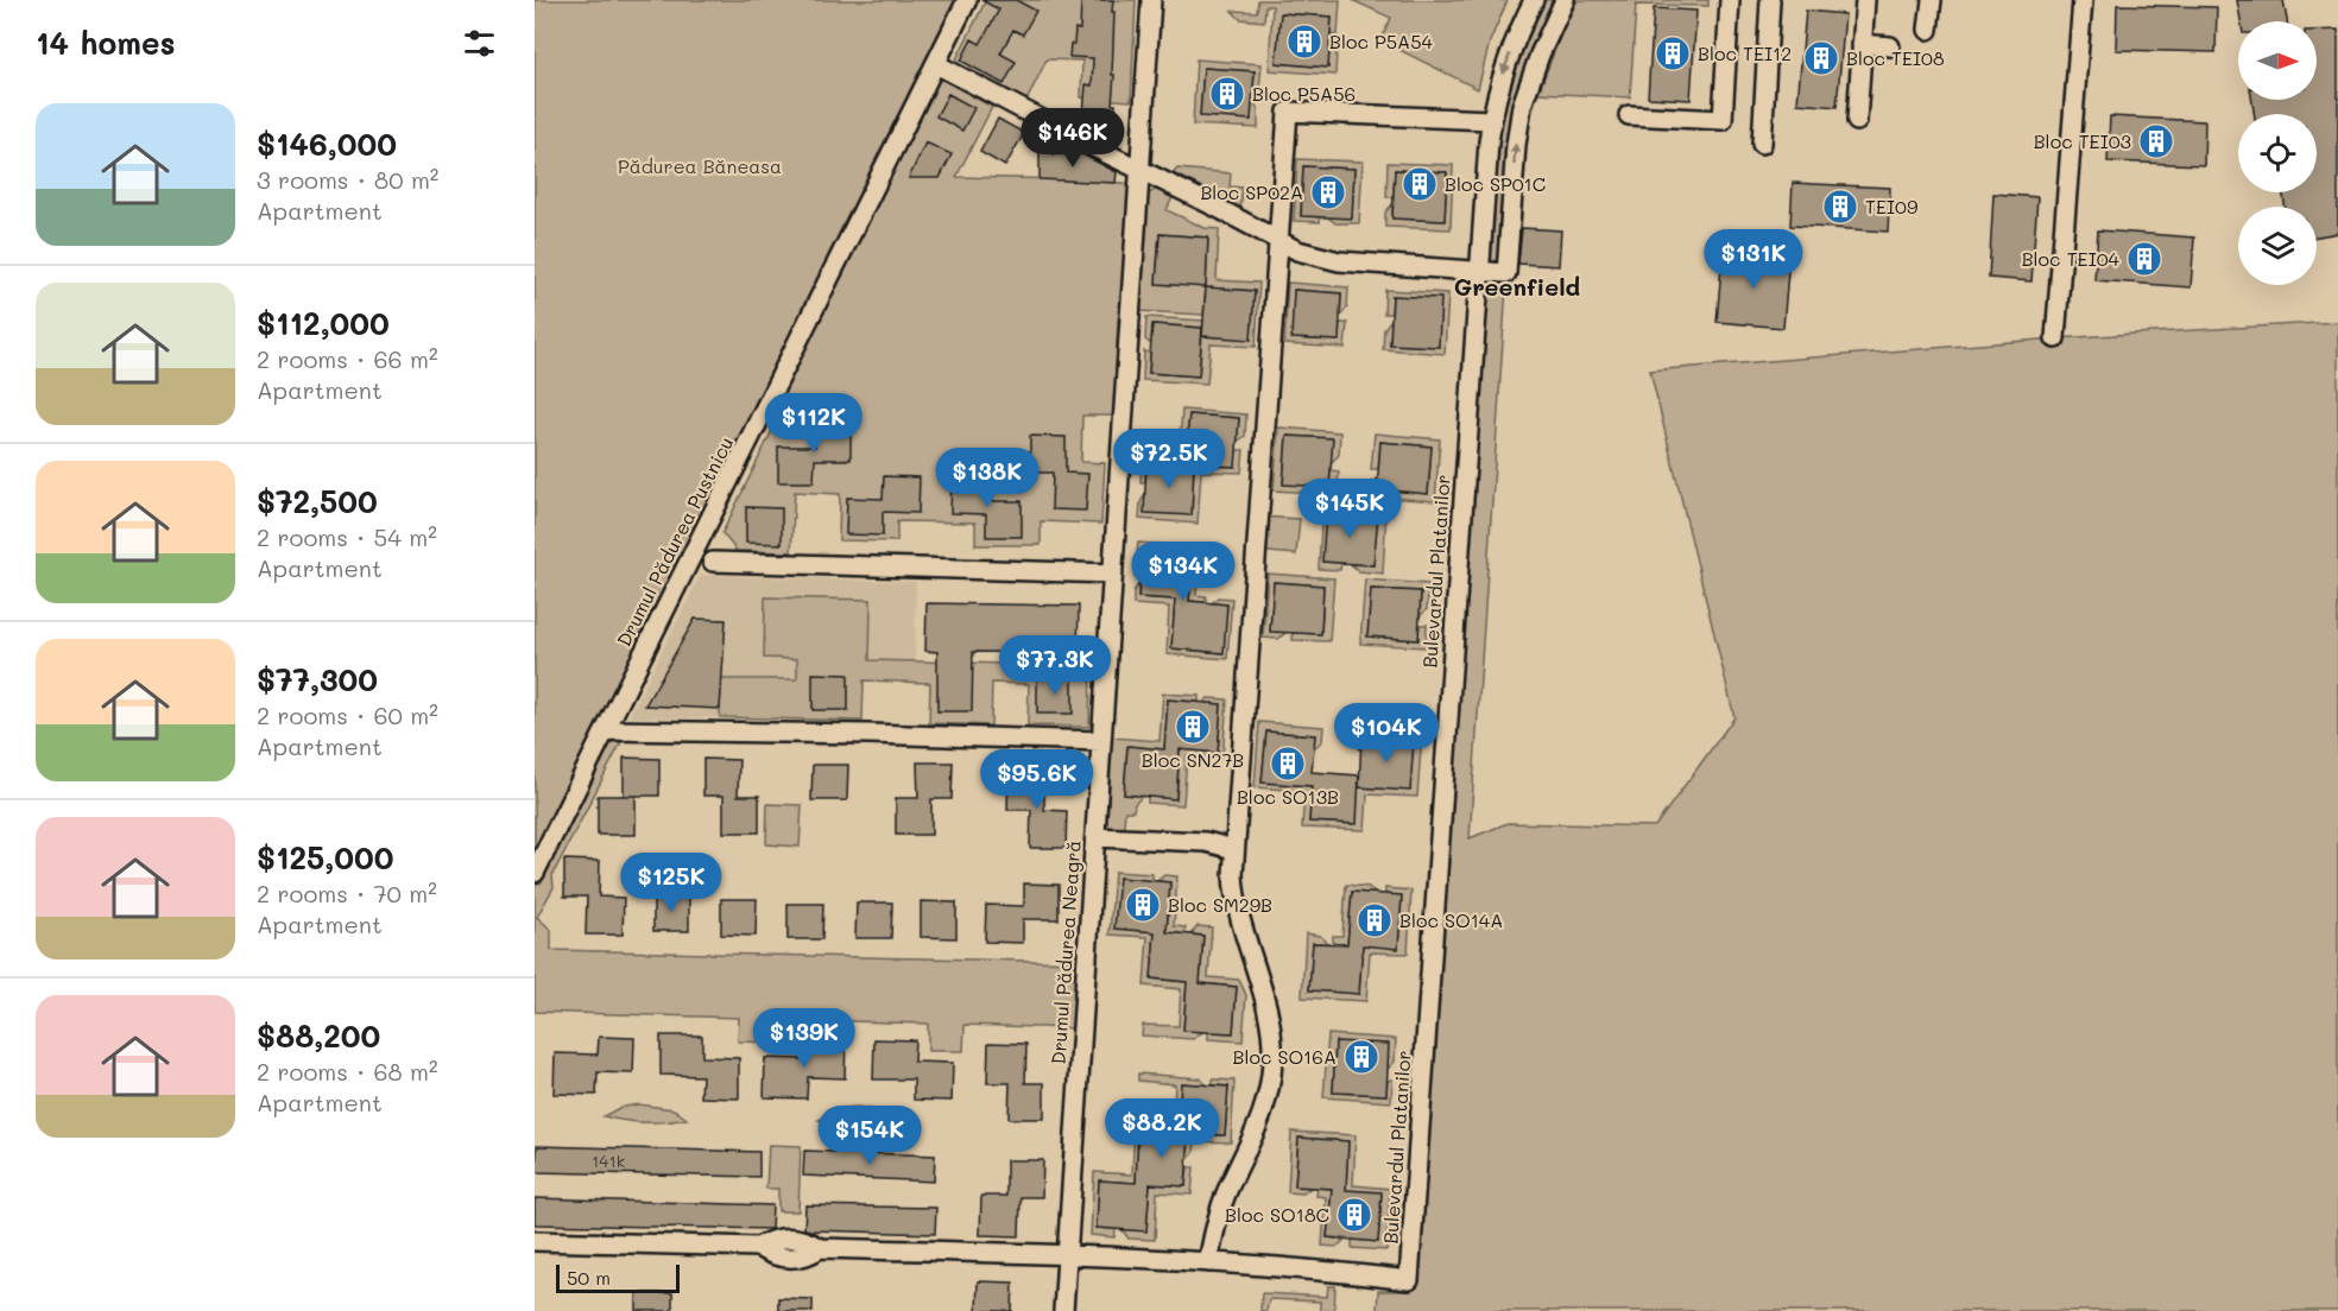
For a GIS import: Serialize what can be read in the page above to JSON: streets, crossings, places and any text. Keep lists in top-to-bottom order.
{
  "streets": {
    "street": ["Drumul Pădurea Pustnicu", "Bulevardul Platanilor", "Drumul Pădurea Neagră"]
  },
  "districts": ["Greenfield"],
  "parks": ["Pădurea Băneasa"],
  "places": {
    "building": [
      "Bloc P5A54",
      "Bloc TEI12",
      "Bloc TEI08",
      "Bloc P5A56",
      "Bloc TEI03",
      "Bloc SP01C",
      "Bloc SP02A",
      "TEI09",
      "Bloc TEI04",
      "Bloc SN27B",
      "Bloc SO13B",
      "Bloc SM29B",
      "Bloc SO14A",
      "Bloc SO16A",
      "Bloc SO18C"
    ]
  },
  "house_numbers": ["141k"],
  "scale_bar": "50 m",
  "north": "right",
  "page": {
    "heading": "14 homes",
    "list": [
      {
        "name": "$146,000",
        "note": "3 rooms · 80 m² · Apartment"
      },
      {
        "name": "$112,000",
        "note": "2 rooms · 66 m² · Apartment"
      },
      {
        "name": "$72,500",
        "note": "2 rooms · 54 m² · Apartment"
      },
      {
        "name": "$77,300",
        "note": "2 rooms · 60 m² · Apartment"
      },
      {
        "name": "$125,000",
        "note": "2 rooms · 70 m² · Apartment"
      },
      {
        "name": "$88,200",
        "note": "2 rooms · 68 m² · Apartment"
      }
    ],
    "price": [
      "$146K",
      "$131K",
      "$112K",
      "$72.5K",
      "$138K",
      "$145K",
      "$134K",
      "$77.3K",
      "$104K",
      "$95.6K",
      "$125K",
      "$139K",
      "$88.2K",
      "$154K"
    ],
    "scale": "50 m"
  }
}
